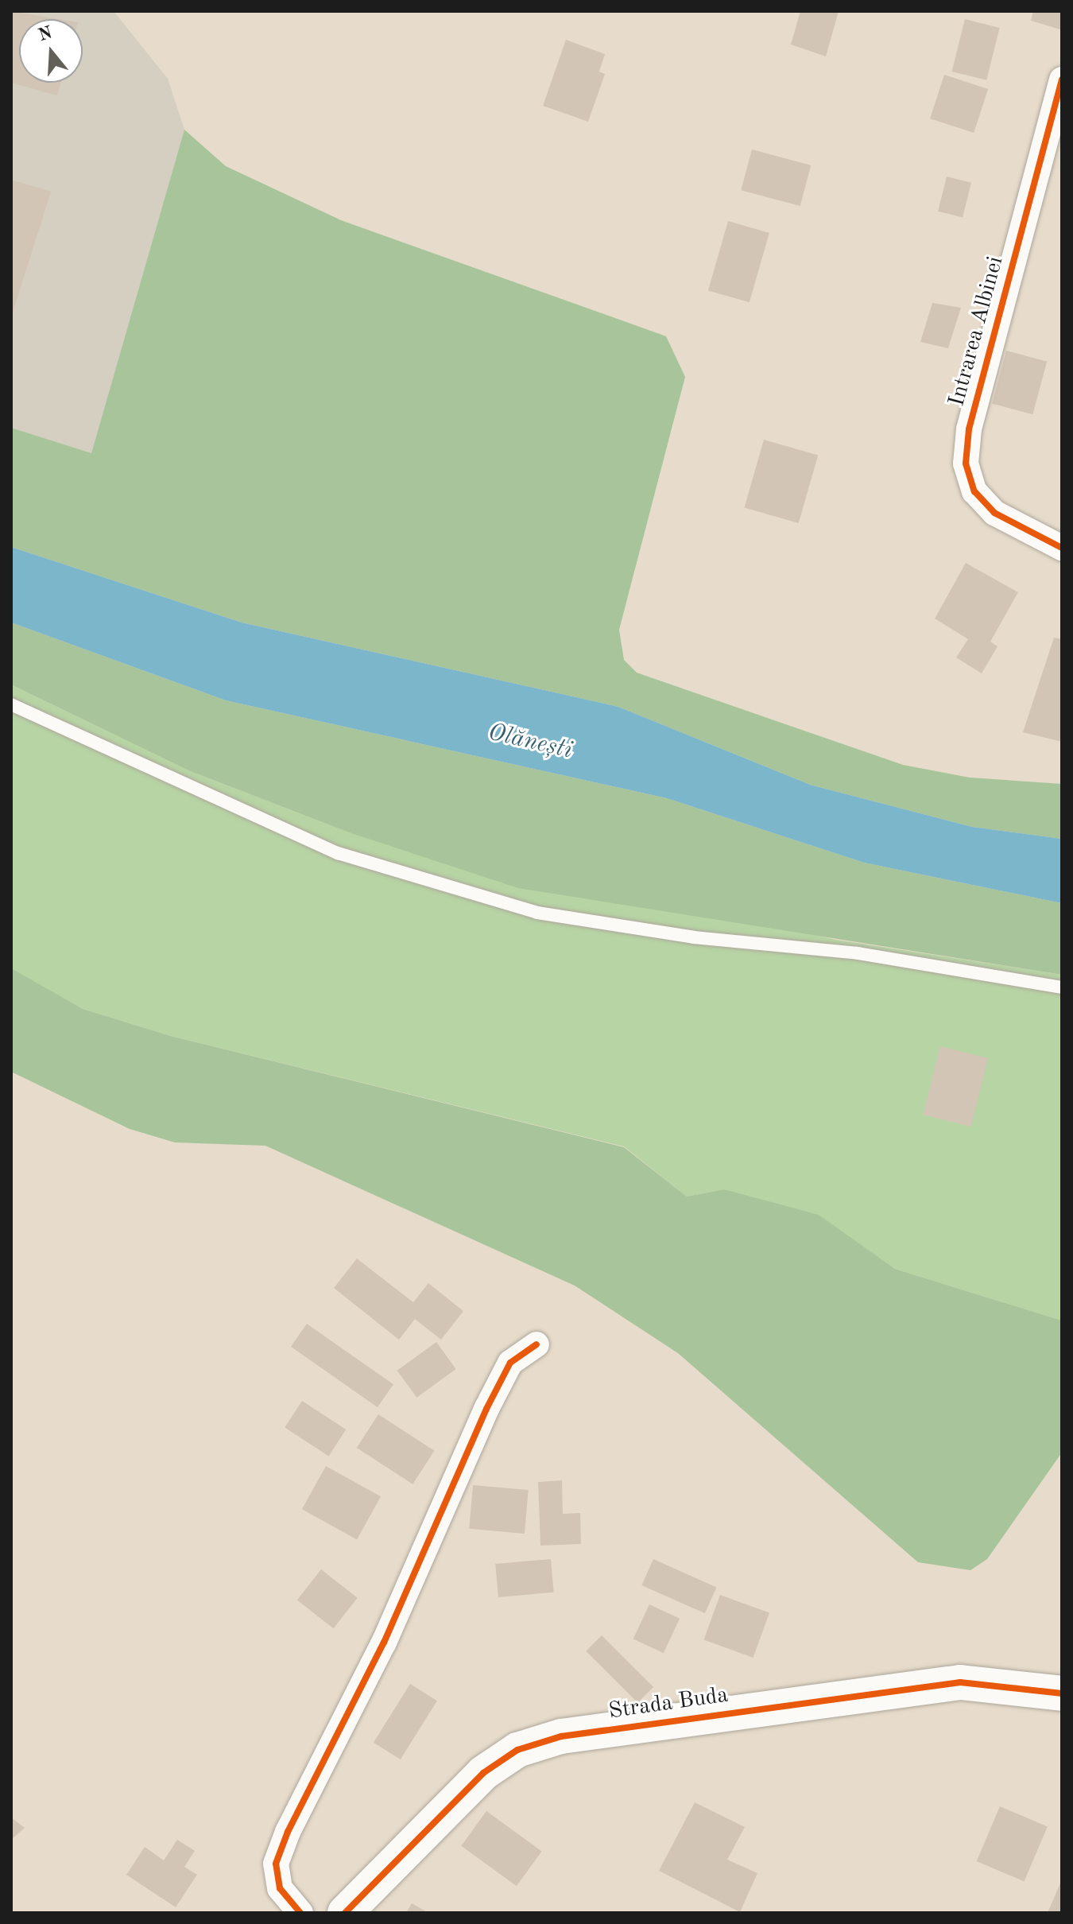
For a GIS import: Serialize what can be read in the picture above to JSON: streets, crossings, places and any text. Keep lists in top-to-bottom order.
{
  "streets": {
    "street": ["Intrarea Albinei", "Strada Buda"]
  },
  "water": ["Olănești"],
  "north": "top"
}
